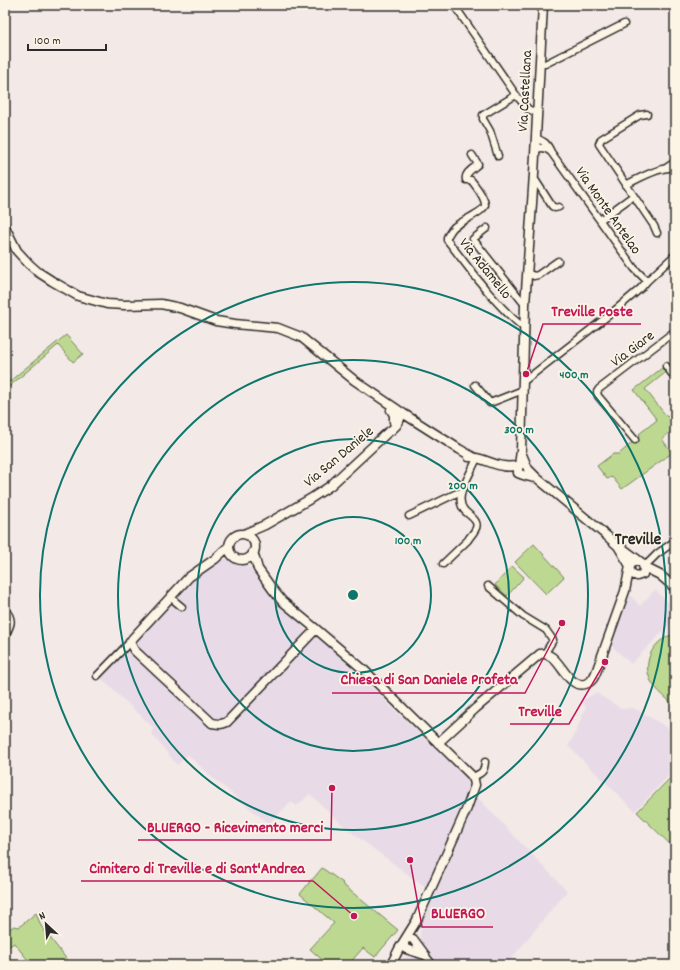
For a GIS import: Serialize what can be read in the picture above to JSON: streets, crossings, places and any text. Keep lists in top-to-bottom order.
{
  "streets": {
    "street": [
      "Via Castellana",
      "Via Monte Antelao",
      "Via Adamello",
      "Via Giare",
      "Via San Daniele"
    ]
  },
  "crossings": [
    ["Via Castellana", "Via Monte Antelao"],
    ["Via Castellana", "Via Adamello"]
  ],
  "districts": ["Treville"],
  "places": [
    "Treville Poste",
    "Chiesa di San Daniele Profeta",
    "Treville",
    "BLUERGO - Ricevimento merci",
    "BLUERGO",
    "Cimitero di Treville e di Sant'Andrea"
  ],
  "scale_bar": "100 m",
  "north": "top left",
  "rings": [
    "400 m",
    "300 m",
    "200 m",
    "100 m"
  ]
}
